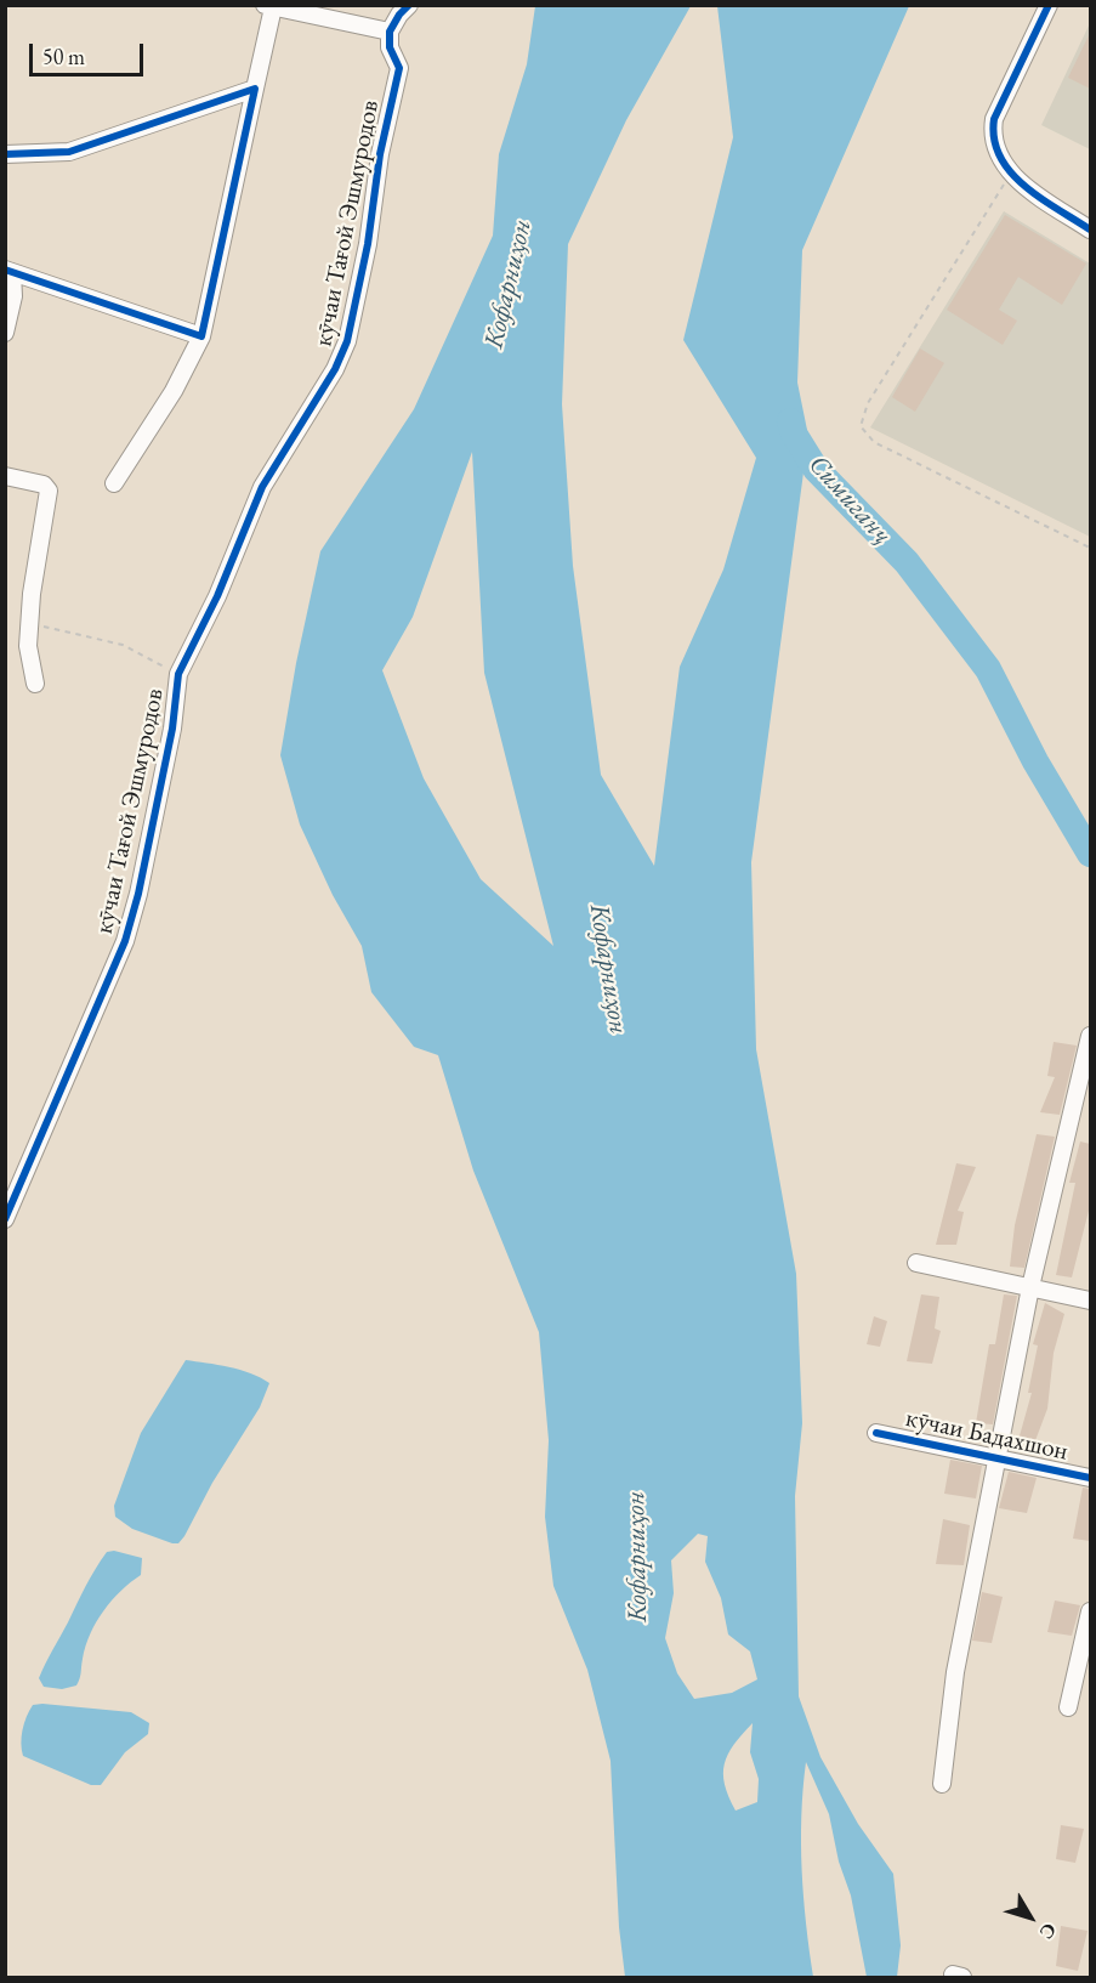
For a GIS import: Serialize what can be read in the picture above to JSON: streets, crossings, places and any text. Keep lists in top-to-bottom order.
{
  "streets": {
    "street": ["кӯчаи Тағой Эшмуродов", "кӯчаи Бадахшон"]
  },
  "water": ["Кофарниҳон", "Симиганҷ"],
  "scale_bar": "50 m",
  "north": "bottom right"
}
